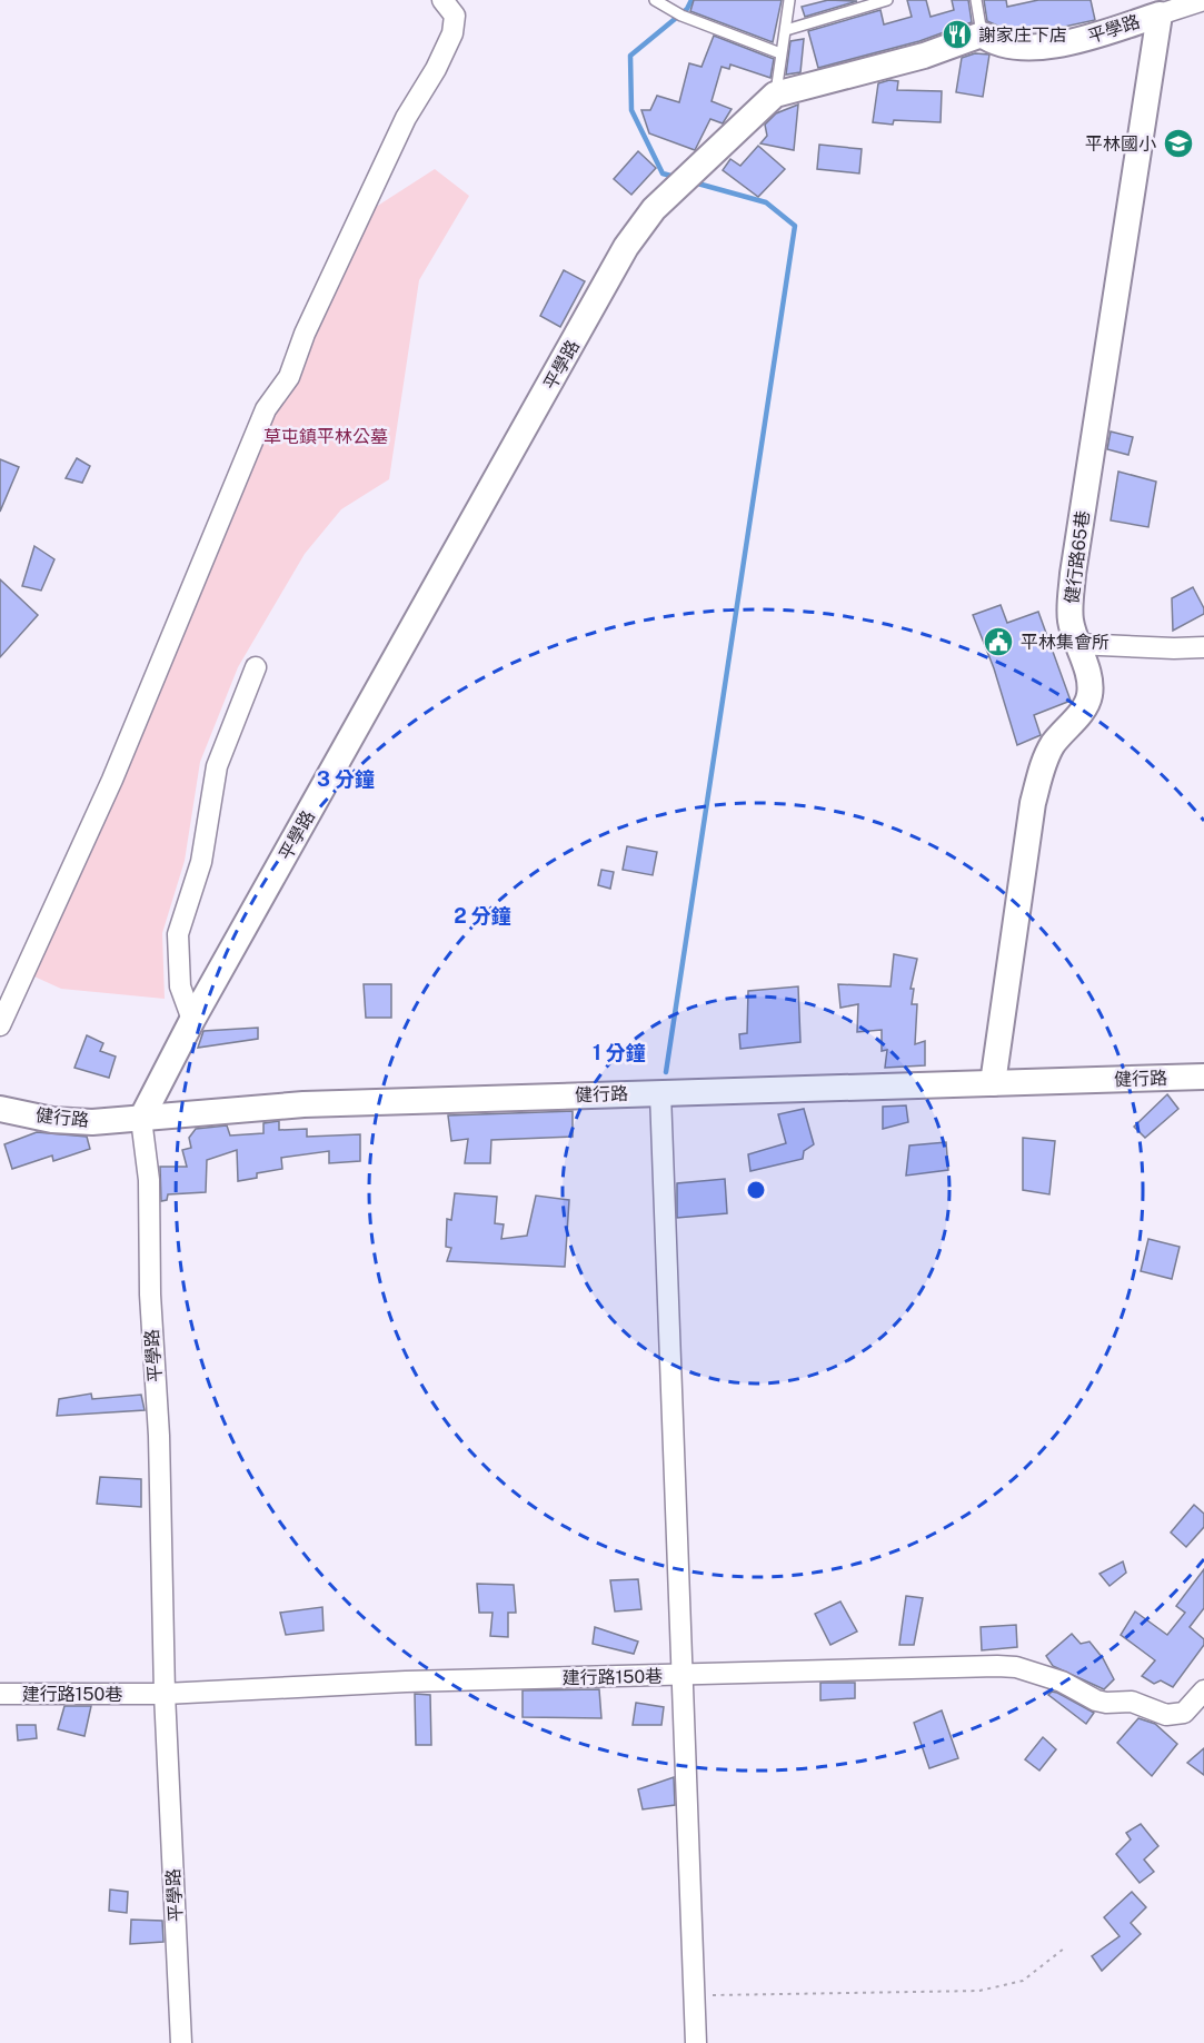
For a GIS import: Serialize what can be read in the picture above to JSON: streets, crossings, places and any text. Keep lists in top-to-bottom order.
{
  "streets": {
    "street": [
      "平學路",
      "健行路65巷",
      "健行路",
      "建行路150巷"
    ]
  },
  "crossings": [
    ["平學路", "健行路65巷"],
    ["平學路", "健行路"],
    ["平學路", "建行路150巷"],
    ["健行路65巷", "健行路"]
  ],
  "parks": ["草屯鎮平林公墓"],
  "places": {
    "restaurant": ["謝家庄下店"],
    "school or university": ["平林國小"],
    "public building": ["平林集會所"]
  },
  "rings": ["3 分鐘", "2 分鐘", "1 分鐘"]
}
